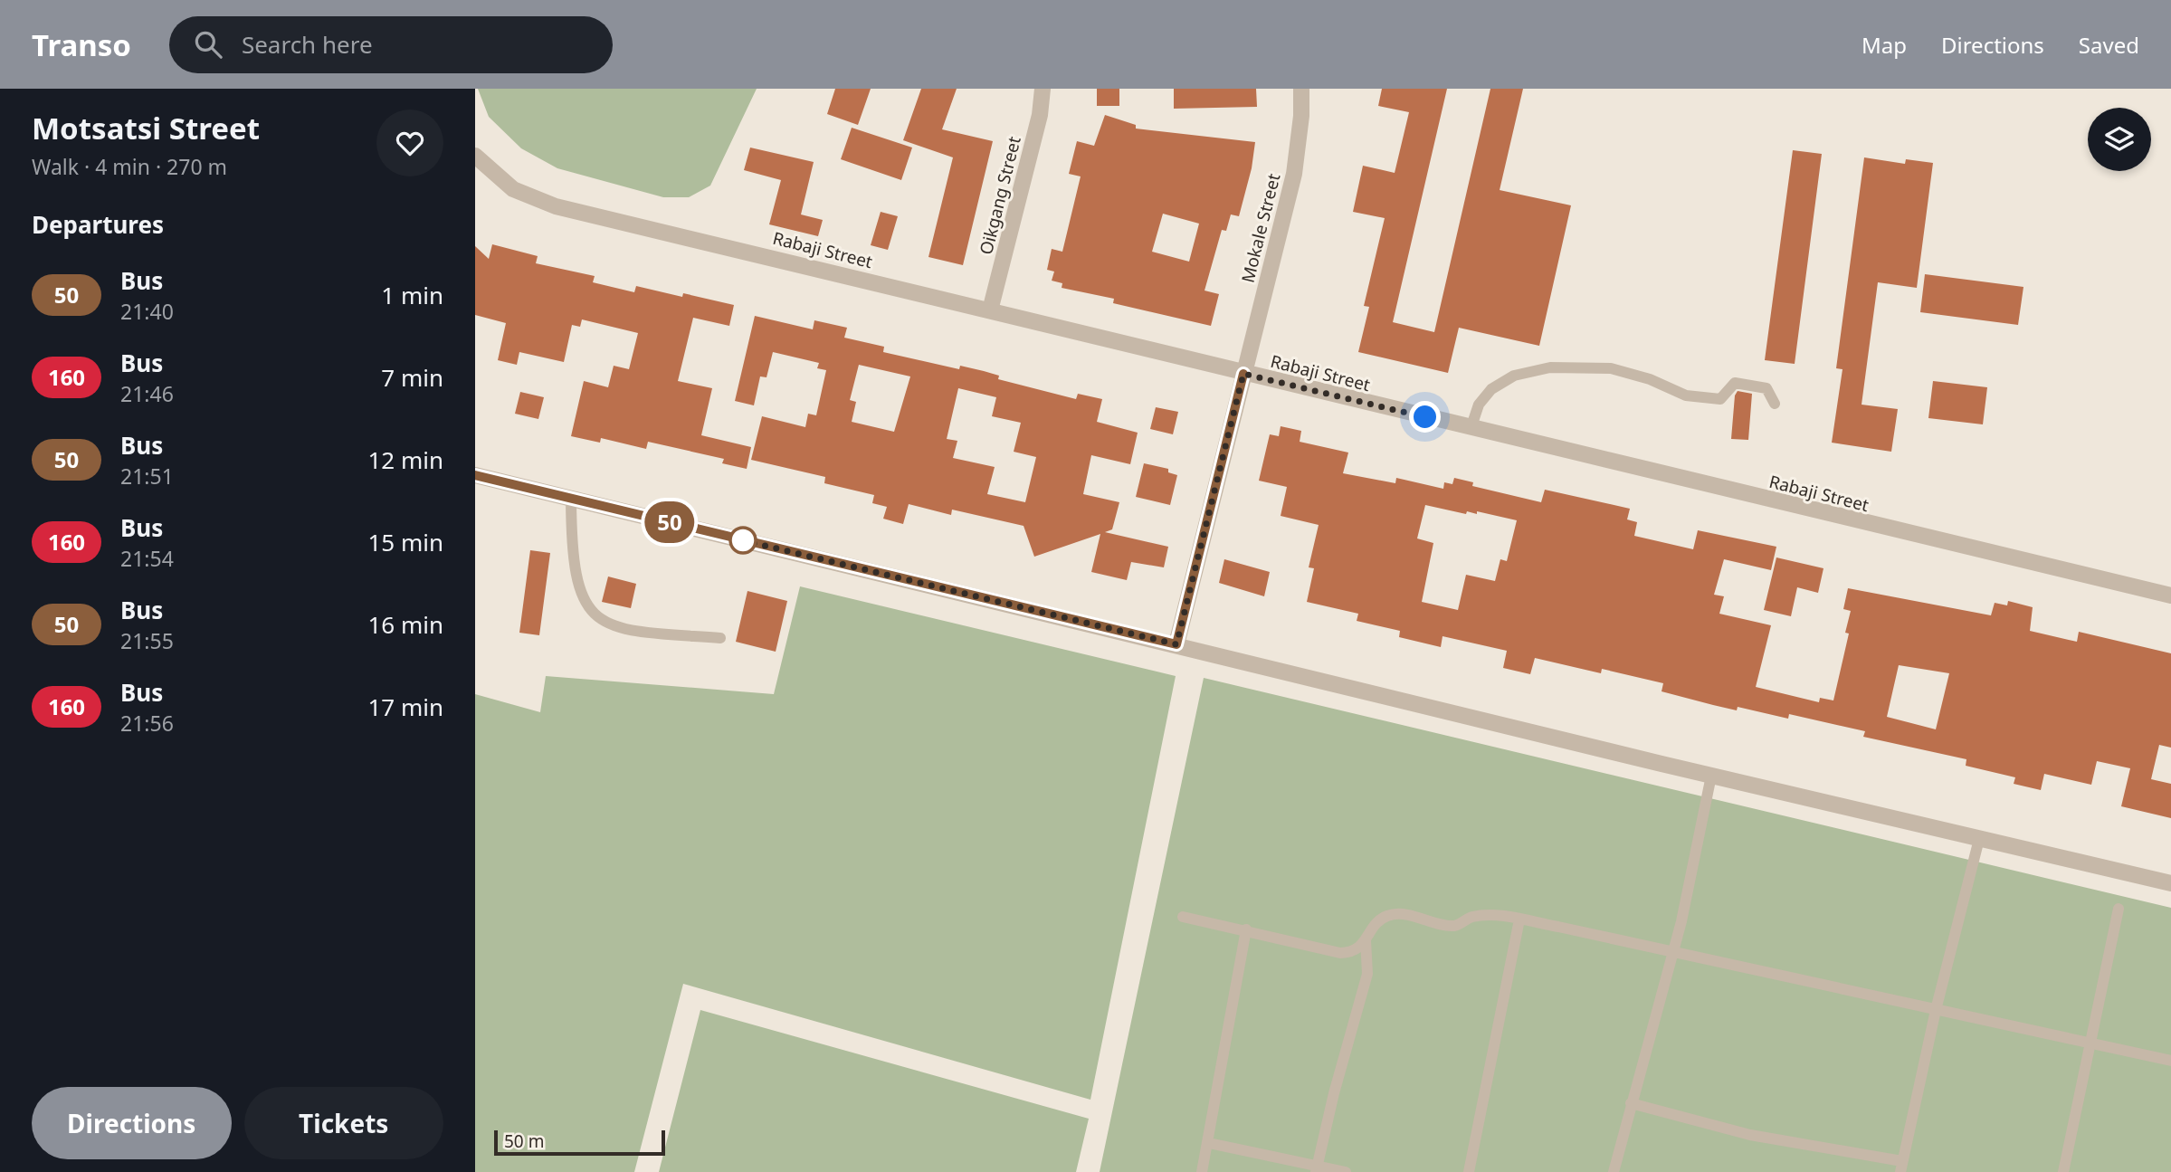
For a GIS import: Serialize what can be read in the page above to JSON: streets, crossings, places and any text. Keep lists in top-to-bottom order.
{
  "streets": {
    "street": ["Oikgang Street", "Mokale Street", "Rabaji Street"]
  },
  "crossings": [
    ["Oikgang Street", "Rabaji Street"],
    ["Mokale Street", "Rabaji Street"]
  ],
  "lines": ["bus line 50"],
  "scale_bar": "50 m",
  "page": {
    "header": "Transo",
    "search": "Search here",
    "nav": ["Map", "Directions", "Saved"],
    "heading": [
      ["Motsatsi Street", "Walk · 4 min · 270 m"],
      "Departures"
    ],
    "on_map": "50",
    "list": [
      {
        "mark": "50",
        "name": "Bus",
        "note": "21:40",
        "value": "1 min"
      },
      {
        "mark": "160",
        "name": "Bus",
        "note": "21:46",
        "value": "7 min"
      },
      {
        "mark": "50",
        "name": "Bus",
        "note": "21:51",
        "value": "12 min"
      },
      {
        "mark": "160",
        "name": "Bus",
        "note": "21:54",
        "value": "15 min"
      },
      {
        "mark": "50",
        "name": "Bus",
        "note": "21:55",
        "value": "16 min"
      },
      {
        "mark": "160",
        "name": "Bus",
        "note": "21:56",
        "value": "17 min"
      }
    ],
    "buttons": ["Directions", "Tickets"],
    "scale": "50 m"
  }
}
